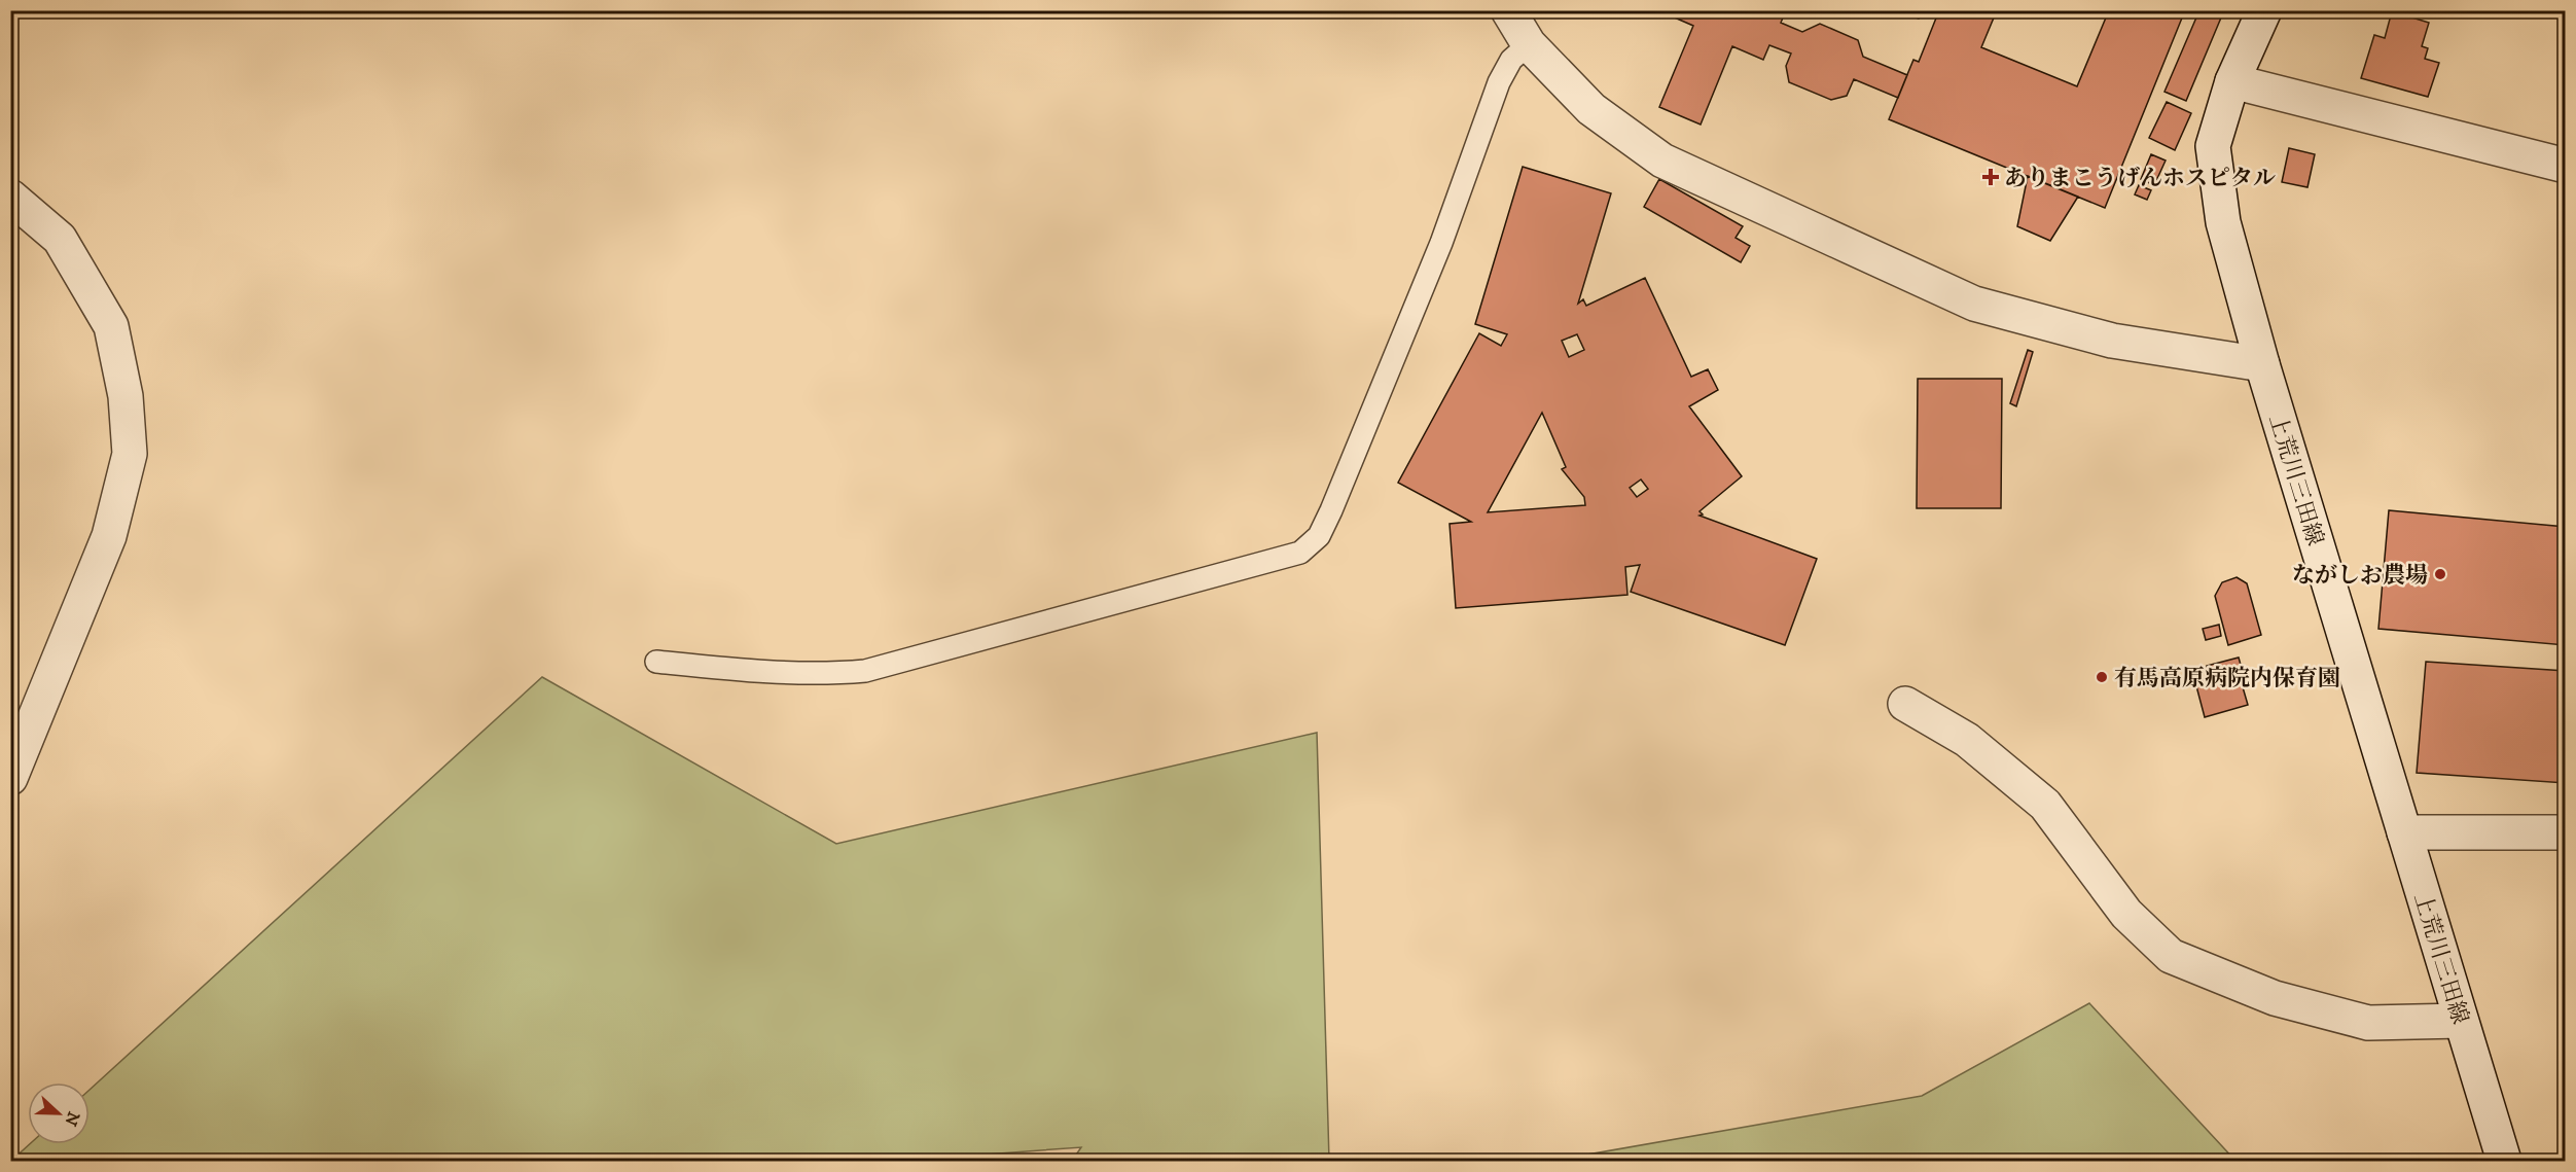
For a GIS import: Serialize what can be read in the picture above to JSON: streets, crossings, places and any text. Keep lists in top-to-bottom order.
{
  "streets": {
    "street": ["上荒川三田線"]
  },
  "places": {
    "health": ["ありまこうげんホスピタル"],
    "other": ["ながしお農場", "有馬高原病院内保育園"]
  },
  "north": "right"
}
